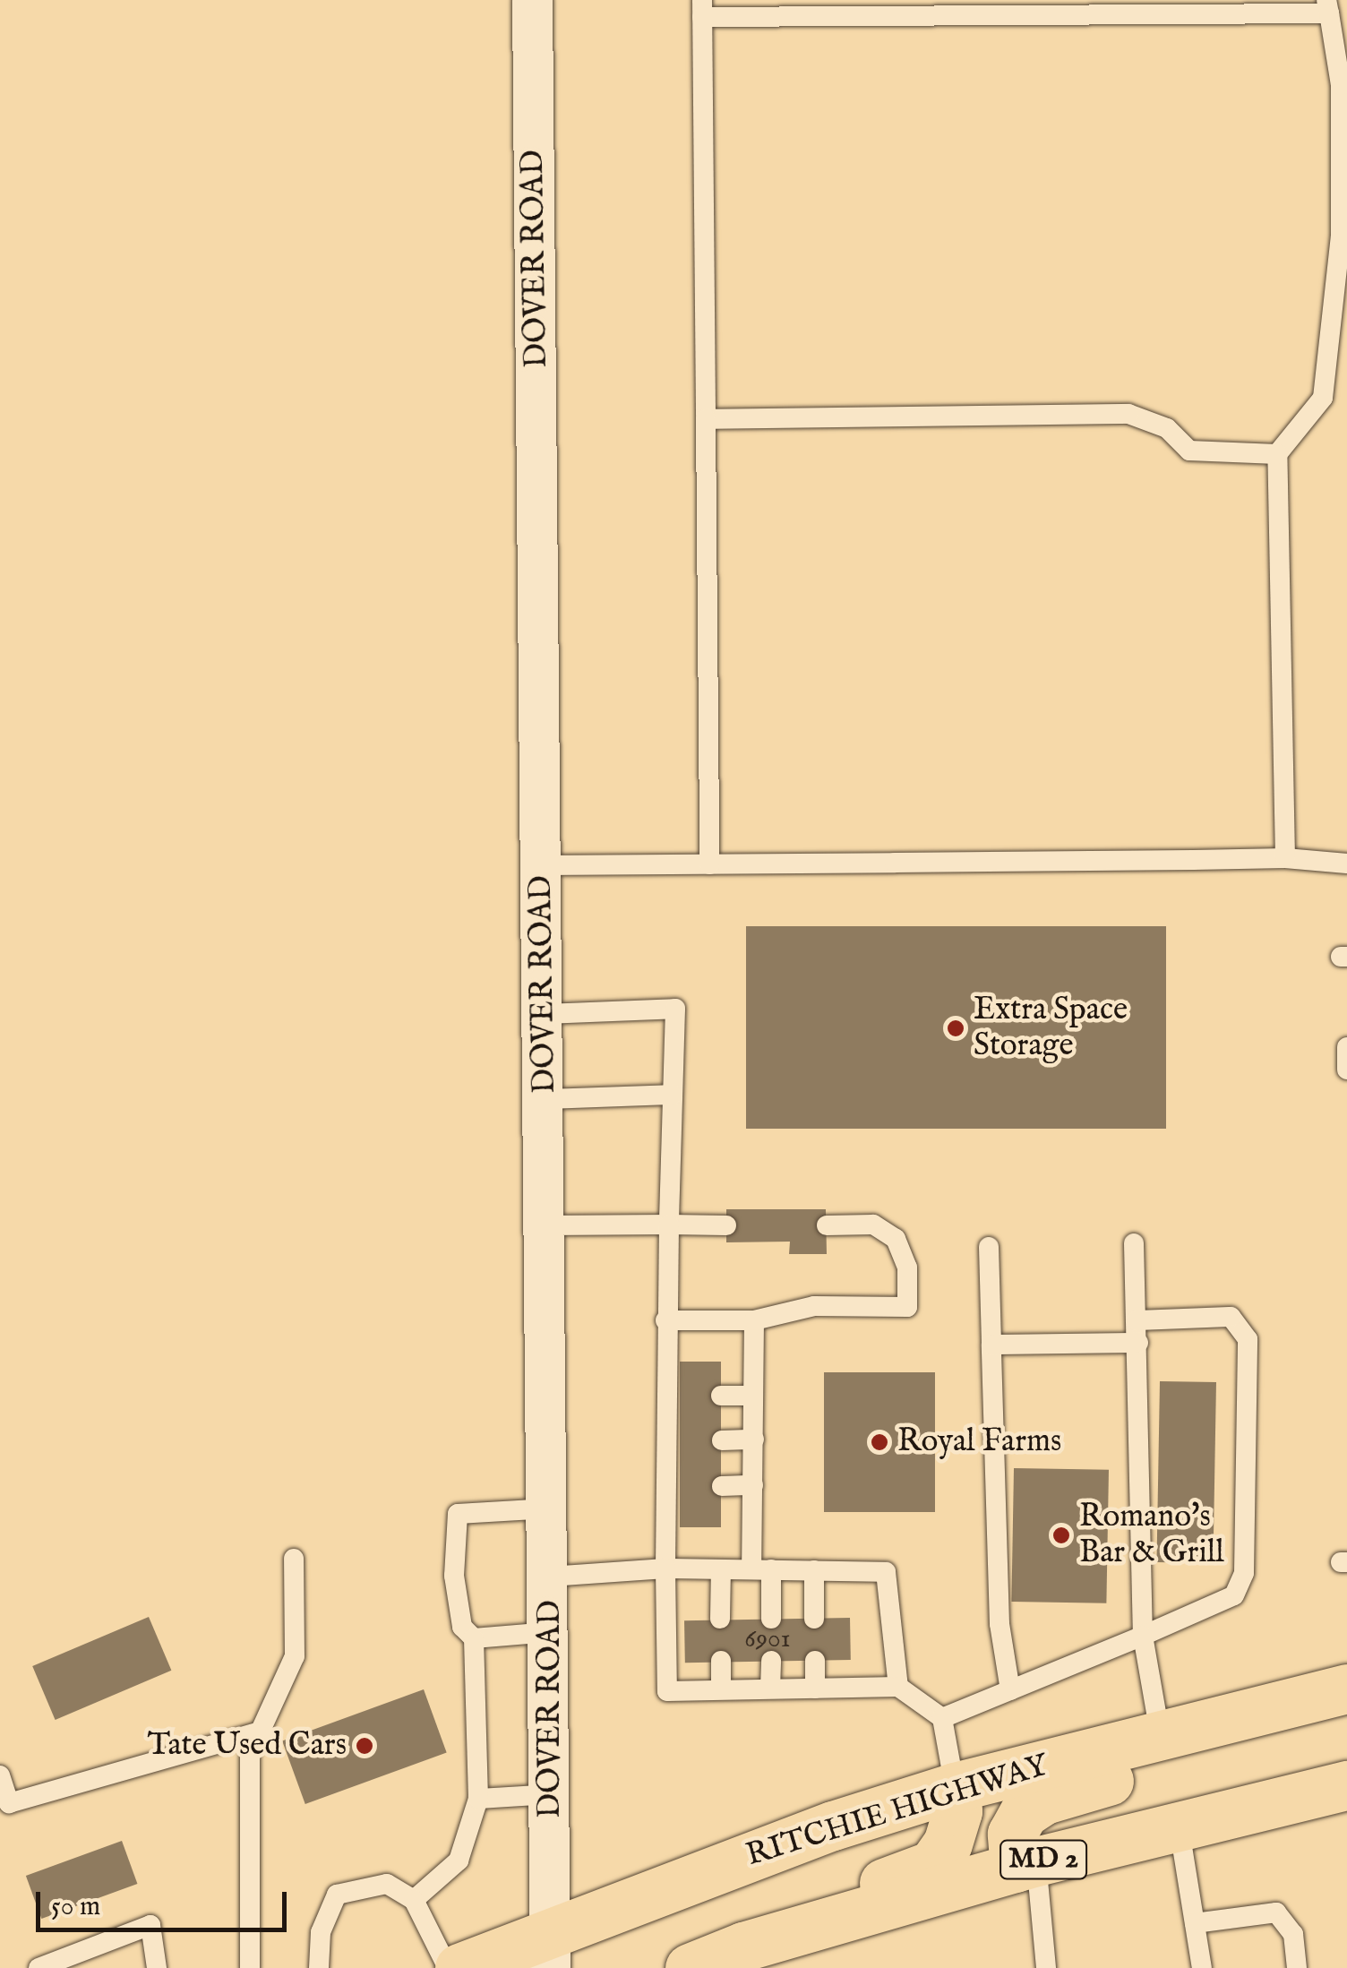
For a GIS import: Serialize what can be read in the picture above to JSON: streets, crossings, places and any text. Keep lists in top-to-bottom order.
{
  "streets": {
    "main road": ["RITCHIE HIGHWAY", "MD 2"],
    "street": ["DOVER ROAD"]
  },
  "crossings": [
    ["DOVER ROAD", "RITCHIE HIGHWAY"]
  ],
  "places": [
    "Extra Space Storage",
    "Royal Farms",
    "Romano's Bar & Grill",
    "Tate Used Cars"
  ],
  "house_numbers": ["6901"],
  "scale_bar": "50 m"
}
